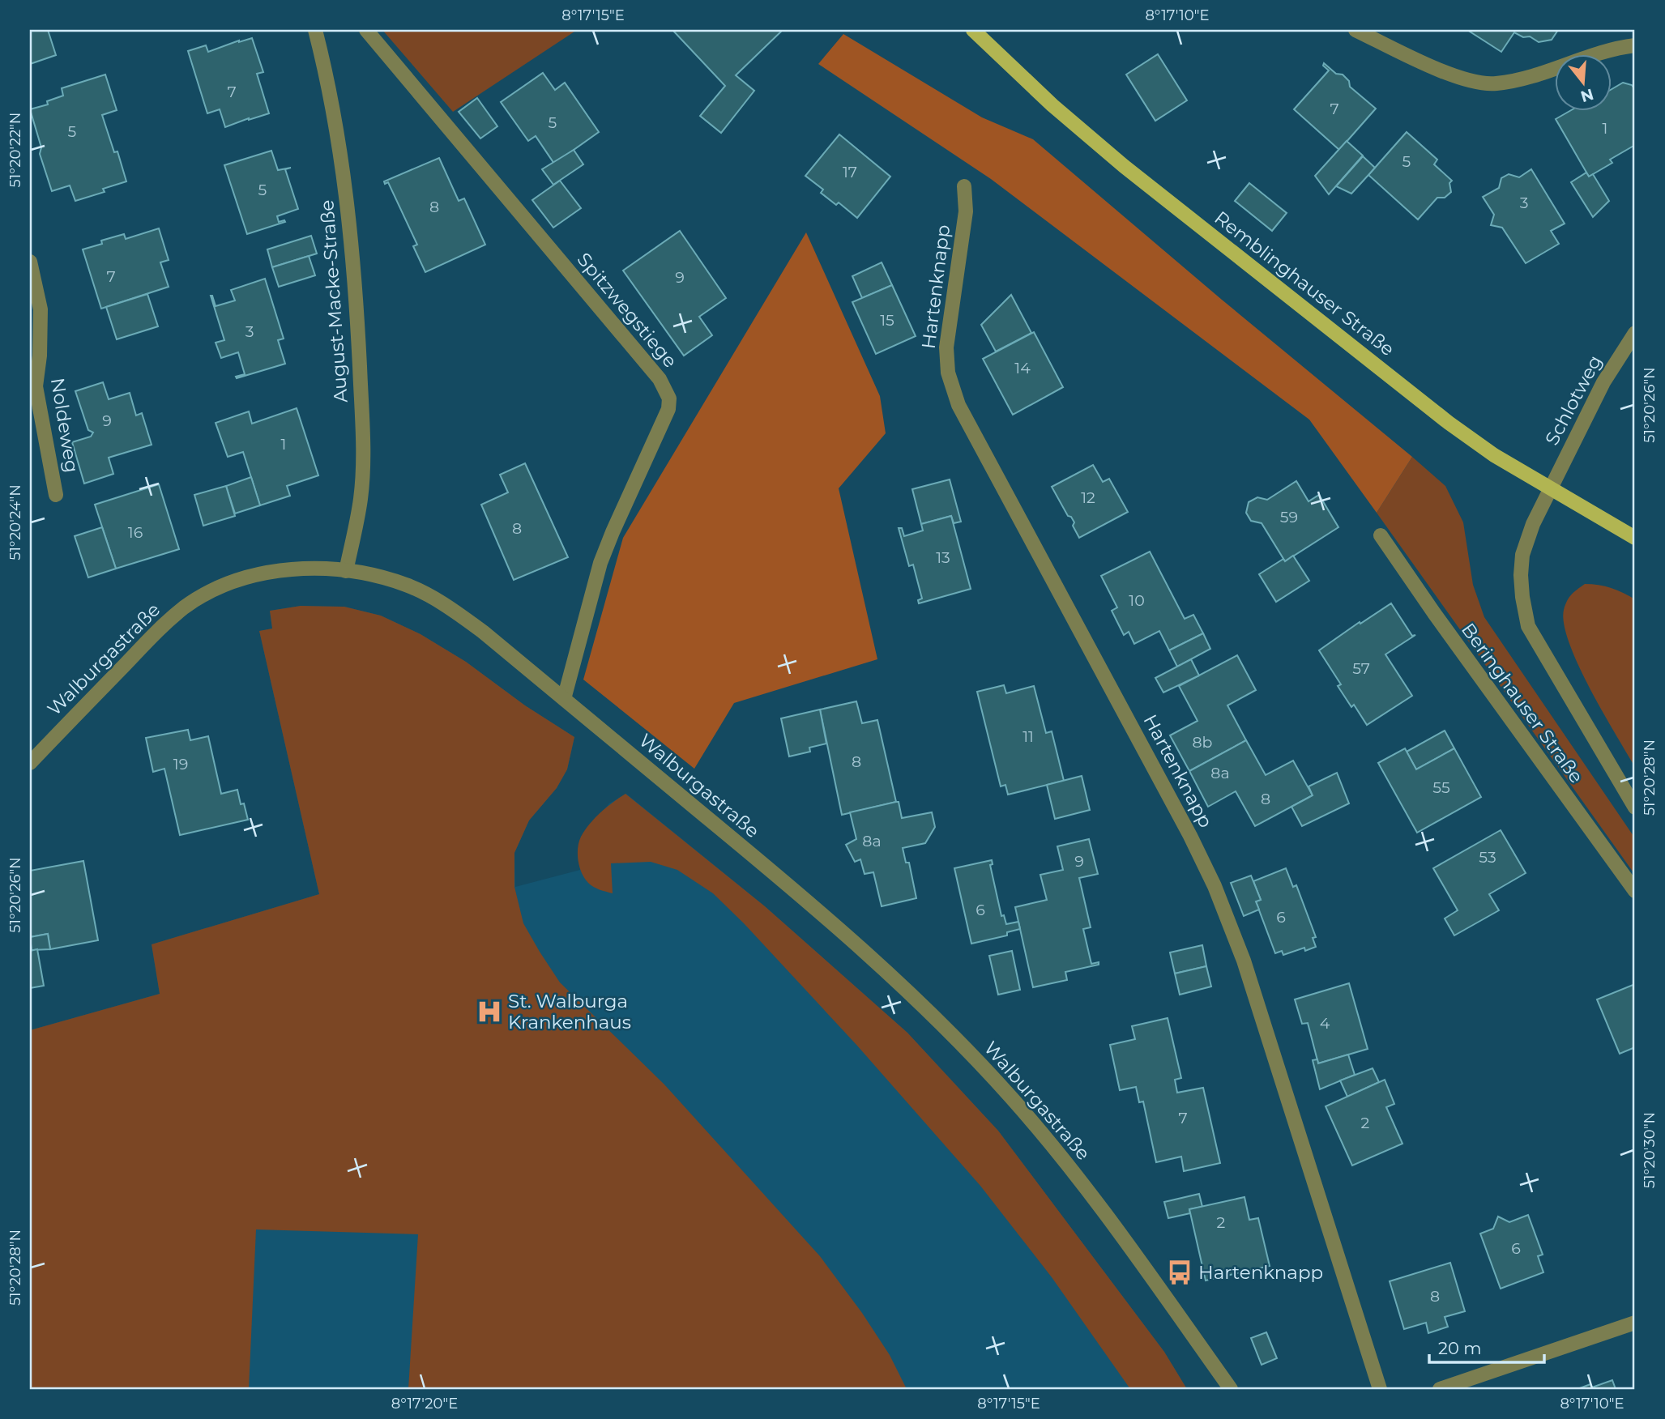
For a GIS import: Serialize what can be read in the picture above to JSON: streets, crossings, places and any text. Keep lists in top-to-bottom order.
{
  "streets": {
    "main road": ["Remblinghauser Straße"],
    "street": [
      "Hartenknapp",
      "August-Macke-Straße",
      "Spitzwegstiege",
      "Schlotweg",
      "Noldeweg",
      "Walburgastraße",
      "Beringhauser Straße"
    ]
  },
  "crossings": [
    ["Remblinghauser Straße", "Schlotweg"],
    ["Remblinghauser Straße", "Beringhauser Straße"],
    ["August-Macke-Straße", "Walburgastraße"],
    ["Spitzwegstiege", "Walburgastraße"],
    ["Schlotweg", "Beringhauser Straße"]
  ],
  "places": {
    "hospital": ["St. Walburga Krankenhaus"],
    "bus stop": ["Hartenknapp"]
  },
  "house_numbers": [
    "7",
    "7",
    "5",
    "1",
    "5",
    "5",
    "17",
    "5",
    "3",
    "8",
    "7",
    "9",
    "15",
    "3",
    "14",
    "9",
    "1",
    "12",
    "59",
    "8",
    "16",
    "13",
    "10",
    "57",
    "11",
    "8b",
    "8",
    "19",
    "8a",
    "55",
    "8",
    "8a",
    "53",
    "9",
    "6",
    "6",
    "4",
    "7",
    "2",
    "2",
    "6",
    "8"
  ],
  "scale_bar": "20 m",
  "north": "bottom",
  "coordinates": [
    "8°17'15\"E",
    "8°17'10\"E",
    "51°20'22\"N",
    "51°20'26\"N",
    "51°20'24\"N",
    "51°20'28\"N",
    "51°20'30\"N",
    "8°17'20\"E"
  ]
}
